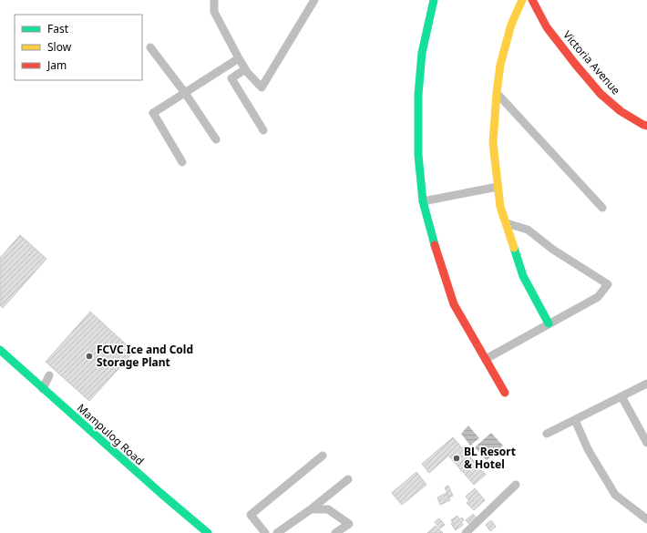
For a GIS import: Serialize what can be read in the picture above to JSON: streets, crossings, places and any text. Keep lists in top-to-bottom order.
{
  "streets": {
    "street": ["Victoria Avenue", "Mampulog Road"]
  },
  "places": ["FCVC Ice and Cold Storage Plant", "BL Resort & Hotel"],
  "legend": ["Fast", "Slow", "Jam"]
}
